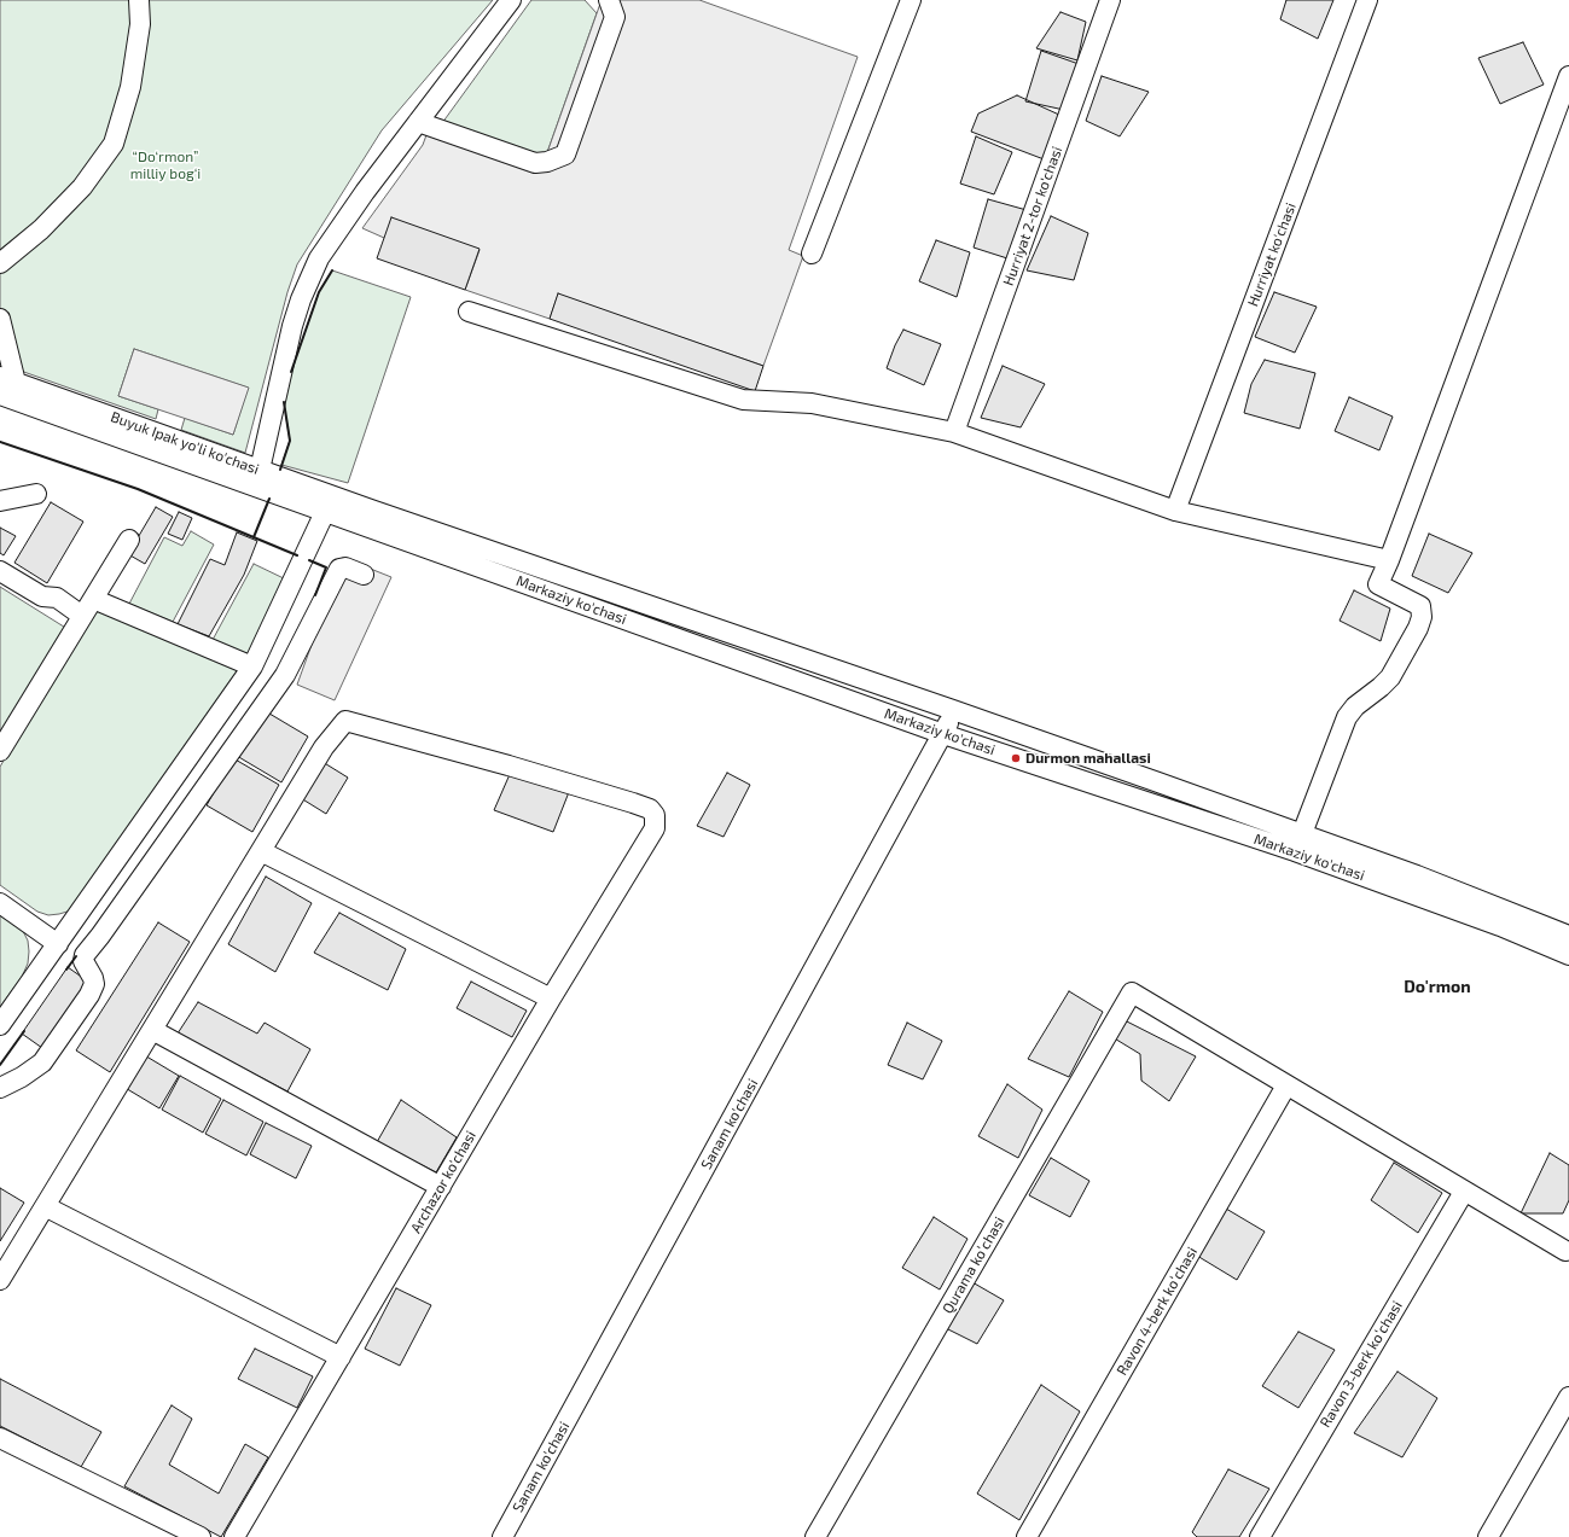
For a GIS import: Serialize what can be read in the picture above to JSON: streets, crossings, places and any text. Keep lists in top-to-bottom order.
{
  "streets": {
    "street": [
      "Hurriyat 2-tor ko'chasi",
      "Hurriyat ko'chasi",
      "Buyuk Ipak yo'li ko'chasi",
      "Markaziy ko'chasi",
      "Sanam ko'chasi",
      "Archazor ko‘chasi",
      "Qurama koʻchasi",
      "Ravon 4-berk koʻchasi",
      "Ravon 3-berk koʻchasi"
    ]
  },
  "crossings": [
    ["Buyuk Ipak yo'li ko'chasi", "Markaziy ko'chasi"],
    ["Markaziy ko'chasi", "Sanam ko'chasi"],
    ["Qurama koʻchasi", "Ravon 4-berk koʻchasi"]
  ],
  "districts": ["Do'rmon"],
  "parks": ["“Do‘rmon” milliy bog‘i"],
  "places": ["Durmon mahallasi"]
}
